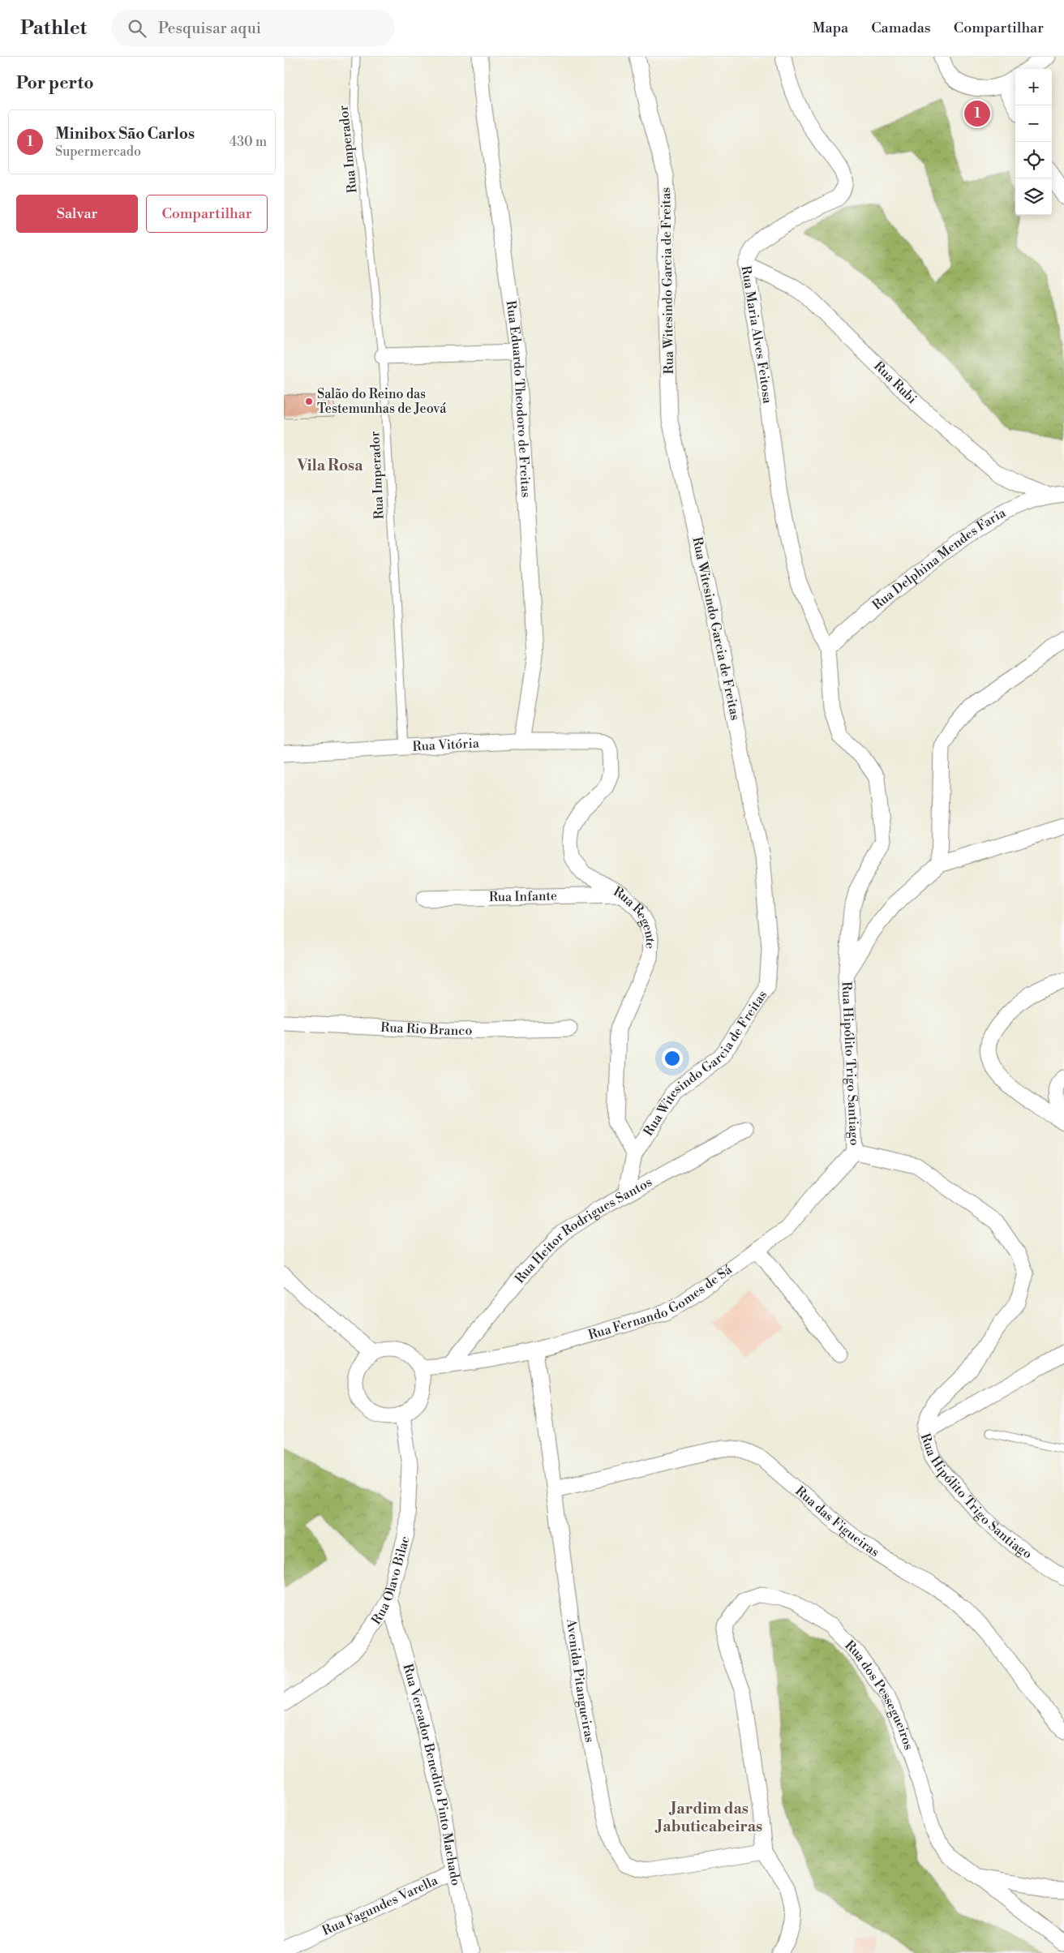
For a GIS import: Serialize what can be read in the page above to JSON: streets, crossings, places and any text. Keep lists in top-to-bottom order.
{
  "streets": {
    "street": [
      "Rua Witesindo Garcia de Freitas",
      "Rua Maria Alves Feitosa",
      "Rua Rubi",
      "Rua Eduardo Theodoro de Freitas",
      "Rua Delphina Mendes Faria",
      "Rua Vitória",
      "Rua Infante",
      "Rua Regente",
      "Rua Rio Branco",
      "Rua Hipólito Trigo Santiago",
      "Rua Heitor Rodrigues Santos",
      "Rua Fernando Gomes de Sá",
      "Rua das Figueiras",
      "Rua Olavo Bilac",
      "Avenida Pitangueiras",
      "Rua dos Pessegueiros",
      "Rua Vereador Benedito Pinto Machado",
      "Rua Fagundes Varella"
    ],
    "lane": ["Rua Imperador"]
  },
  "crossings": [
    ["Rua Imperador", "Rua Vitória"],
    ["Rua Witesindo Garcia de Freitas", "Rua Regente"],
    ["Rua Maria Alves Feitosa", "Rua Rubi"],
    ["Rua Maria Alves Feitosa", "Rua Delphina Mendes Faria"],
    ["Rua Maria Alves Feitosa", "Rua Hipólito Trigo Santiago"],
    ["Rua Rubi", "Rua Delphina Mendes Faria"],
    ["Rua Eduardo Theodoro de Freitas", "Rua Vitória"],
    ["Rua Vitória", "Rua Regente"],
    ["Rua Infante", "Rua Regente"],
    ["Rua Hipólito Trigo Santiago", "Rua Fernando Gomes de Sá"],
    ["Rua Heitor Rodrigues Santos", "Rua Fernando Gomes de Sá"],
    ["Rua Fernando Gomes de Sá", "Rua Olavo Bilac"],
    ["Rua Fernando Gomes de Sá", "Avenida Pitangueiras"],
    ["Rua das Figueiras", "Avenida Pitangueiras"],
    ["Rua Olavo Bilac", "Rua Vereador Benedito Pinto Machado"],
    ["Avenida Pitangueiras", "Rua dos Pessegueiros"],
    ["Rua Vereador Benedito Pinto Machado", "Rua Fagundes Varella"]
  ],
  "districts": ["Vila Rosa", "Jardim das Jabuticabeiras"],
  "places": ["Salão do Reino das Testemunhas de Jeová"],
  "page": {
    "header": "Pathlet",
    "search": "Pesquisar aqui",
    "nav": ["Mapa", "Camadas", "Compartilhar"],
    "heading": "Por perto",
    "map_buttons": ["+", "−"],
    "pins": "1",
    "list": [
      {
        "mark": "1",
        "name": "Minibox São Carlos",
        "note": "Supermercado",
        "value": "430 m"
      }
    ],
    "buttons": ["Salvar", "Compartilhar"]
  }
}
